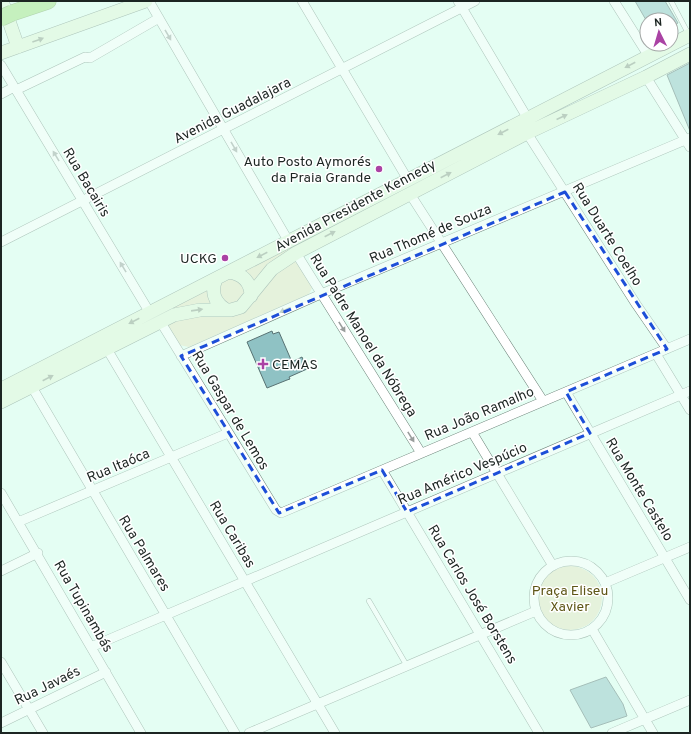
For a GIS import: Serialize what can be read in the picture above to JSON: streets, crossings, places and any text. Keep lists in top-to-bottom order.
{
  "streets": {
    "main road": ["Avenida Presidente Kennedy"],
    "street": [
      "Avenida Guadalajara",
      "Rua Bacairis",
      "Rua Thomé de Souza",
      "Rua Duarte Coelho",
      "Rua Padre Manoel da Nóbrega",
      "Rua Gaspar de Lemos",
      "Rua João Ramalho",
      "Rua Itaóca",
      "Rua Américo Vespúcio",
      "Rua Monte Castelo",
      "Rua Caribas",
      "Rua Palmares",
      "Rua Carlos José Borstens",
      "Rua Tupinambás",
      "Rua Javaés"
    ]
  },
  "crossings": [
    ["Avenida Guadalajara", "Rua Bacairis"],
    ["Avenida Guadalajara", "Rua Padre Manoel da Nóbrega"],
    ["Rua Bacairis", "Avenida Presidente Kennedy"],
    ["Avenida Presidente Kennedy", "Rua Duarte Coelho"],
    ["Avenida Presidente Kennedy", "Rua Padre Manoel da Nóbrega"],
    ["Avenida Presidente Kennedy", "Rua Gaspar de Lemos"],
    ["Avenida Presidente Kennedy", "Rua Caribas"],
    ["Avenida Presidente Kennedy", "Rua Palmares"],
    ["Rua Thomé de Souza", "Rua Duarte Coelho"],
    ["Rua Thomé de Souza", "Rua Padre Manoel da Nóbrega"],
    ["Rua Thomé de Souza", "Rua Gaspar de Lemos"],
    ["Rua Duarte Coelho", "Rua João Ramalho"],
    ["Rua Padre Manoel da Nóbrega", "Rua João Ramalho"],
    ["Rua Gaspar de Lemos", "Rua João Ramalho"],
    ["Rua Gaspar de Lemos", "Rua Itaóca"],
    ["Rua João Ramalho", "Rua Monte Castelo"],
    ["Rua João Ramalho", "Rua Carlos José Borstens"],
    ["Rua Itaóca", "Rua Caribas"],
    ["Rua Itaóca", "Rua Palmares"],
    ["Rua Itaóca", "Rua Tupinambás"],
    ["Rua Américo Vespúcio", "Rua Monte Castelo"],
    ["Rua Américo Vespúcio", "Rua Caribas"],
    ["Rua Américo Vespúcio", "Rua Palmares"],
    ["Rua Américo Vespúcio", "Rua Carlos José Borstens"],
    ["Rua Américo Vespúcio", "Rua Tupinambás"],
    ["Rua Tupinambás", "Rua Javaés"]
  ],
  "one_way": ["Rua Bacairis", "Rua Padre Manoel da Nóbrega"],
  "parks": ["Praça Eliseu Xavier"],
  "places": {
    "other": ["Auto Posto Aymorés da Praia Grande", "UCKG"],
    "health": ["CEMAS"]
  },
  "north": "top"
}
